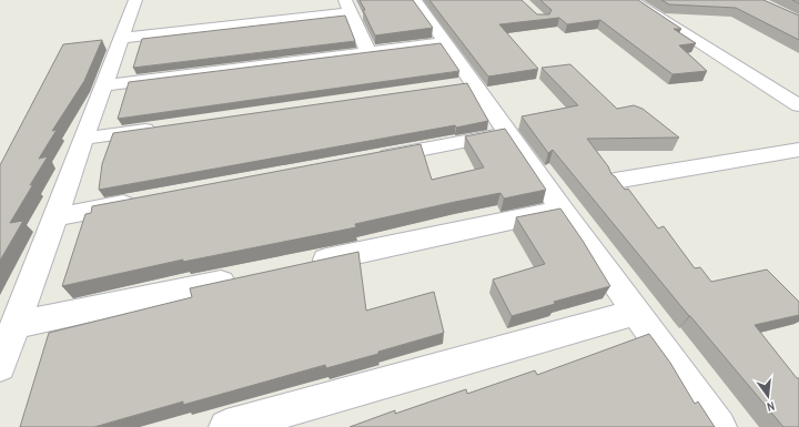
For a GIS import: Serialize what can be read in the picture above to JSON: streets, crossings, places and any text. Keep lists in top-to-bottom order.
{
  "north": "bottom"
}
